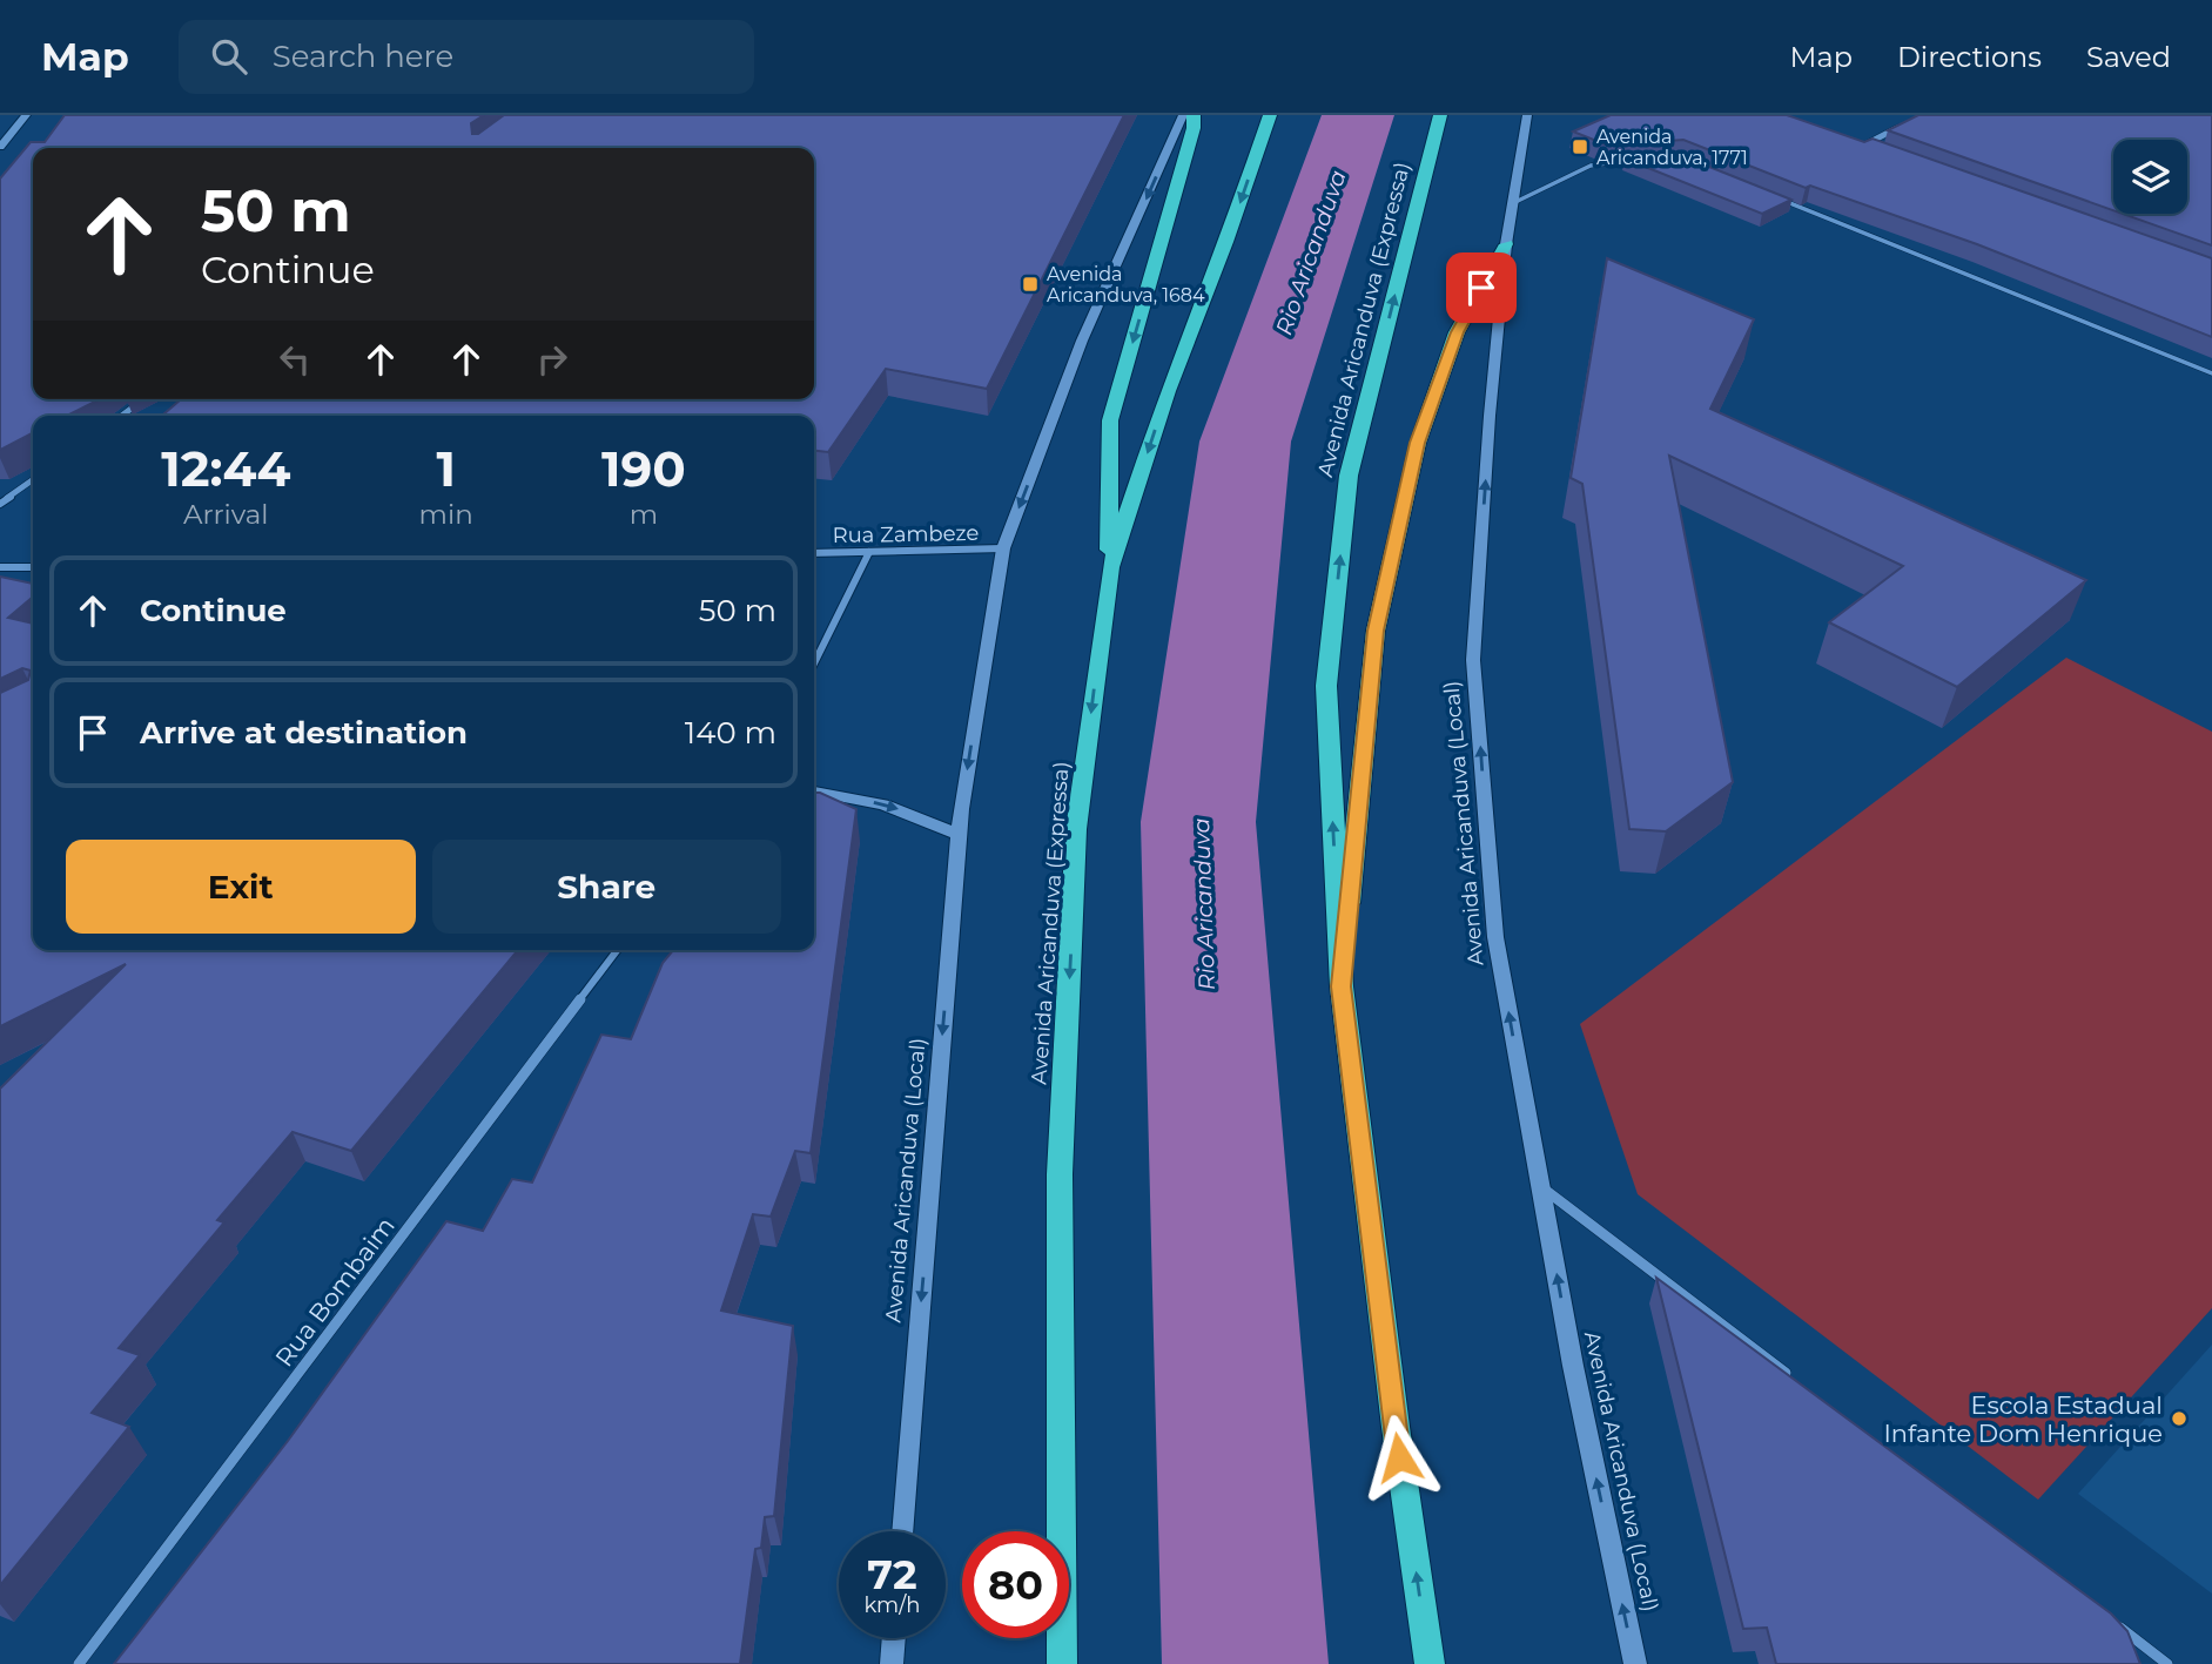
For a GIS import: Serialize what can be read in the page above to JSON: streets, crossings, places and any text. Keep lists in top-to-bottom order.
{
  "streets": {
    "highway": ["Avenida Aricanduva (Expressa)"],
    "main road": ["Avenida Aricanduva (Local)"],
    "street": ["Rua Zambeze", "Rua Bombaim"]
  },
  "crossings": [
    ["Rua Zambeze", "Avenida Aricanduva (Local)"]
  ],
  "water": ["Rio Aricanduva"],
  "places": {
    "transit": ["Avenida Aricanduva, 1771", "Avenida Aricanduva, 1684"],
    "other": ["Escola Estadual Infante Dom Henrique"]
  },
  "page": {
    "header": "Map",
    "search": "Search here",
    "nav": ["Map", "Directions", "Saved"],
    "turn": ["50 m", "Continue"],
    "eta": [
      "12:44",
      "Arrival",
      "1",
      "min",
      "190",
      "m"
    ],
    "list": [
      {
        "name": "Continue",
        "value": "50 m"
      },
      {
        "name": "Arrive at destination",
        "value": "140 m"
      }
    ],
    "buttons": ["Exit", "Share"],
    "speed": "72 km/h",
    "limit": "80"
  }
}
